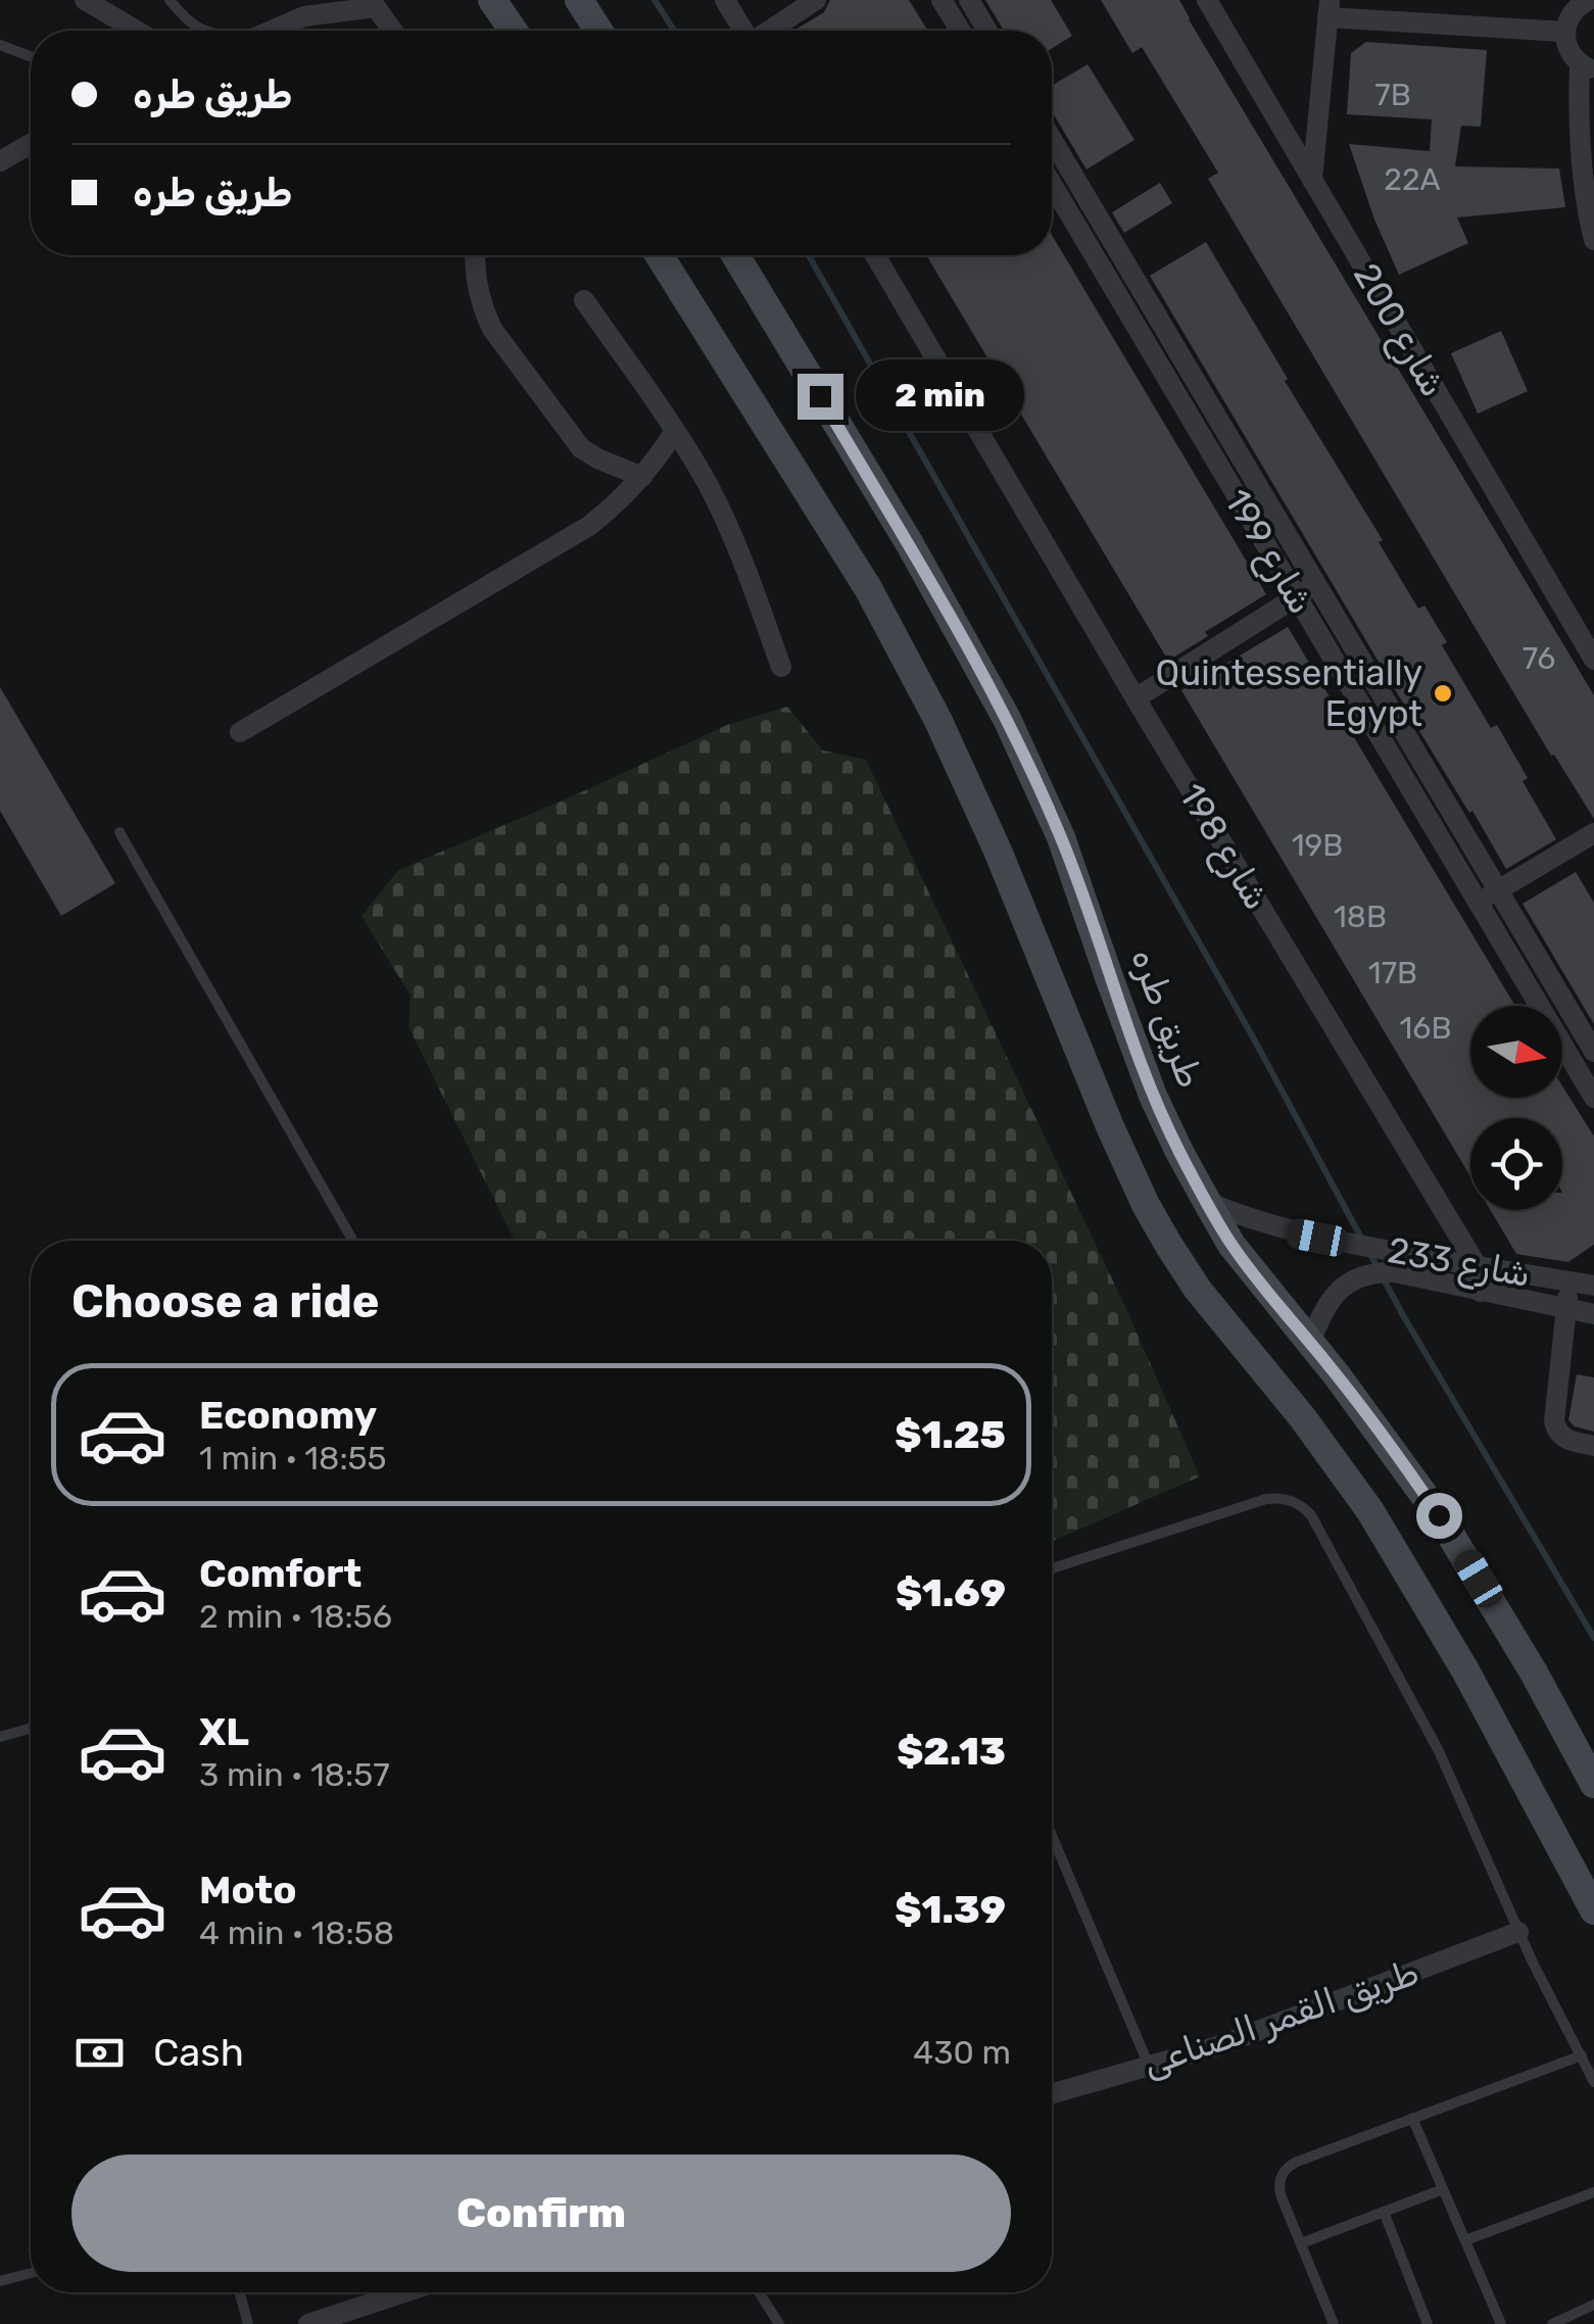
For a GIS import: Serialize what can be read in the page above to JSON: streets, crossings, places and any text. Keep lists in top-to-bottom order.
{
  "streets": {
    "main road": ["طريق طره"],
    "street": [
      "شارع 200",
      "شارع 199",
      "شارع 198",
      "شارع 233",
      "طريق القمر الصناعى"
    ]
  },
  "crossings": [
    ["شارع 198", "شارع 233"],
    ["طريق طره", "شارع 233"]
  ],
  "places": ["Quintessentially Egypt"],
  "house_numbers": [
    "7B",
    "22A",
    "76",
    "19B",
    "18B",
    "17B",
    "16B"
  ],
  "north": "right",
  "page": {
    "banner": ["طريق طره", "طريق طره"],
    "bubble": "2 min",
    "heading": "Choose a ride",
    "list": [
      {
        "name": "Economy",
        "note": "1 min · 18:55",
        "value": "$1.25"
      },
      {
        "name": "Comfort",
        "note": "2 min · 18:56",
        "value": "$1.69"
      },
      {
        "name": "XL",
        "note": "3 min · 18:57",
        "value": "$2.13"
      },
      {
        "name": "Moto",
        "note": "4 min · 18:58",
        "value": "$1.39"
      }
    ],
    "pay": ["Cash", "430 m"],
    "buttons": "Confirm"
  }
}
